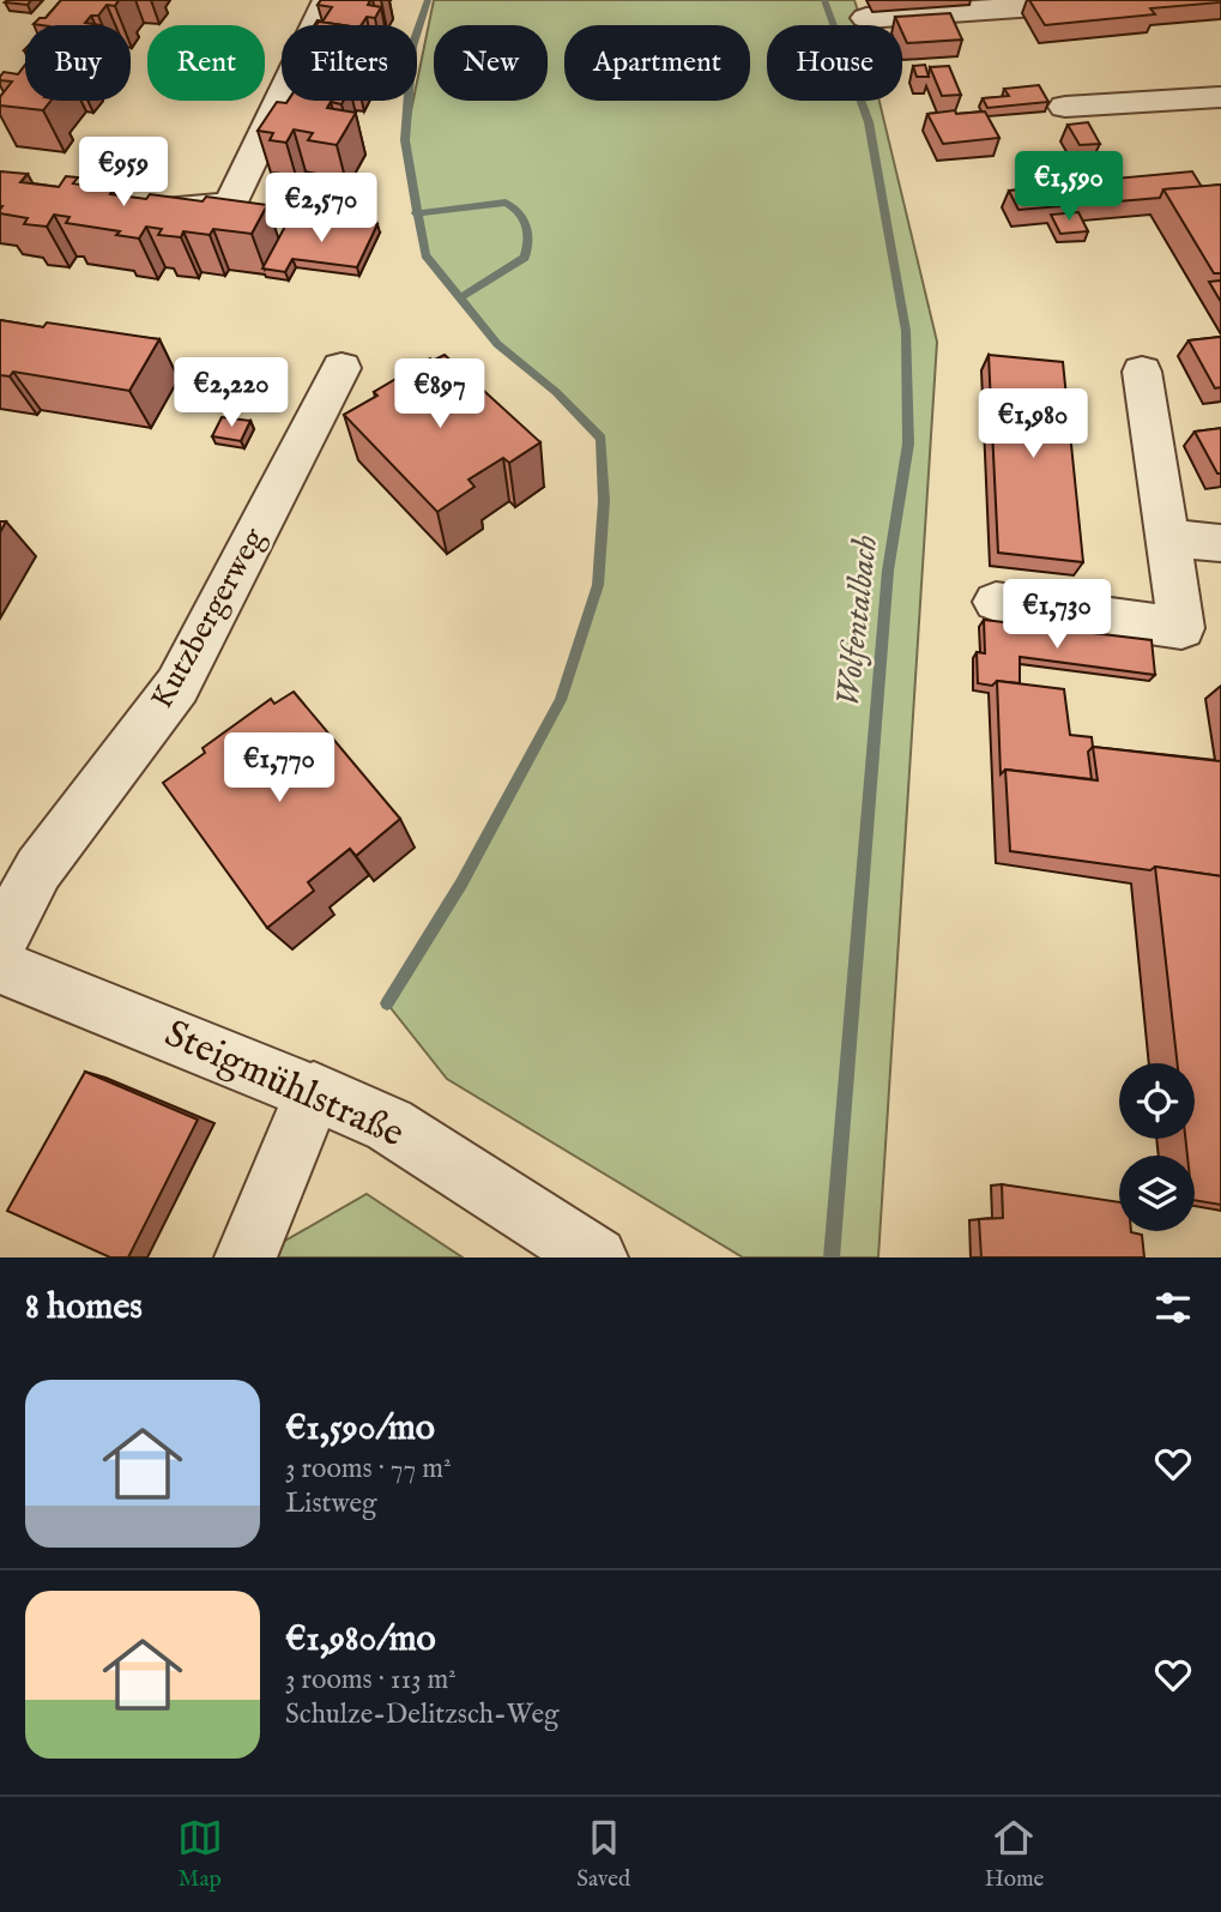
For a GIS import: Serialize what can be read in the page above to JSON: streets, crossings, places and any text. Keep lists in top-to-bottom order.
{
  "streets": {
    "street": ["Kutzbergerweg", "Steigmühlstraße"]
  },
  "water": ["Wolfentalbach"],
  "page": {
    "chip": [
      "Buy",
      "Rent",
      "Filters",
      "New",
      "Apartment",
      "House"
    ],
    "price": [
      "€959",
      "€1,590",
      "€2,570",
      "€2,220",
      "€897",
      "€1,980",
      "€1,730",
      "€1,770"
    ],
    "heading": "8 homes",
    "list": [
      {
        "name": "€1,590/mo",
        "note": "3 rooms · 77 m² · Listweg"
      },
      {
        "name": "€1,980/mo",
        "note": "3 rooms · 113 m² · Schulze-Delitzsch-Weg"
      }
    ],
    "tabs": ["Map", "Saved", "Home"]
  }
}
